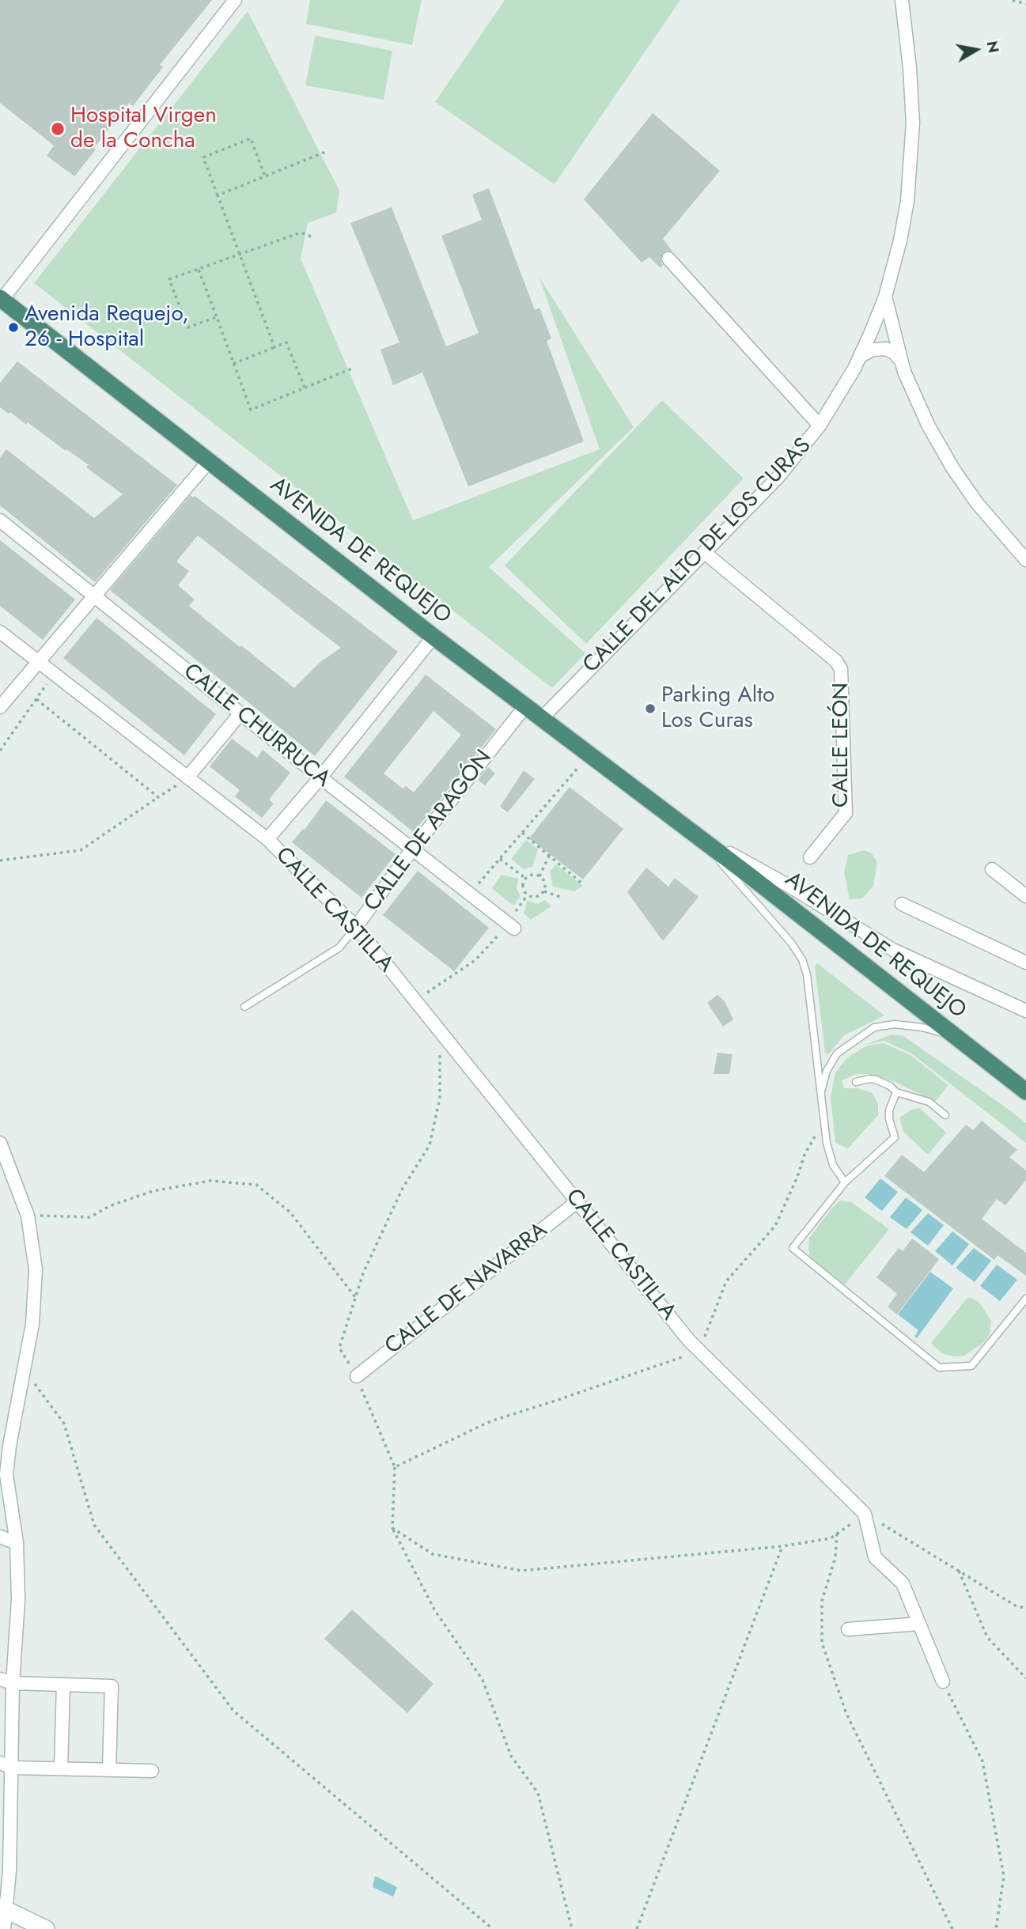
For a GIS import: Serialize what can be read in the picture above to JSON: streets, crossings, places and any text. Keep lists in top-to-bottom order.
{
  "streets": {
    "highway": ["AVENIDA DE REQUEJO"],
    "street": [
      "CALLE DEL ALTO DE LOS CURAS",
      "CALLE CHURRUCA",
      "CALLE LEÓN",
      "CALLE DE ARAGÓN",
      "CALLE CASTILLA",
      "CALLE DE NAVARRA"
    ]
  },
  "crossings": [
    ["AVENIDA DE REQUEJO", "CALLE DEL ALTO DE LOS CURAS"],
    ["AVENIDA DE REQUEJO", "CALLE DE ARAGÓN"],
    ["CALLE DEL ALTO DE LOS CURAS", "CALLE LEÓN"],
    ["CALLE CHURRUCA", "CALLE DE ARAGÓN"],
    ["CALLE DE ARAGÓN", "CALLE CASTILLA"],
    ["CALLE CASTILLA", "CALLE DE NAVARRA"]
  ],
  "places": ["Hospital Virgen de la Concha", "Avenida Requejo, 26 - Hospital", "Parking Alto Los Curas"],
  "north": "right"
}
